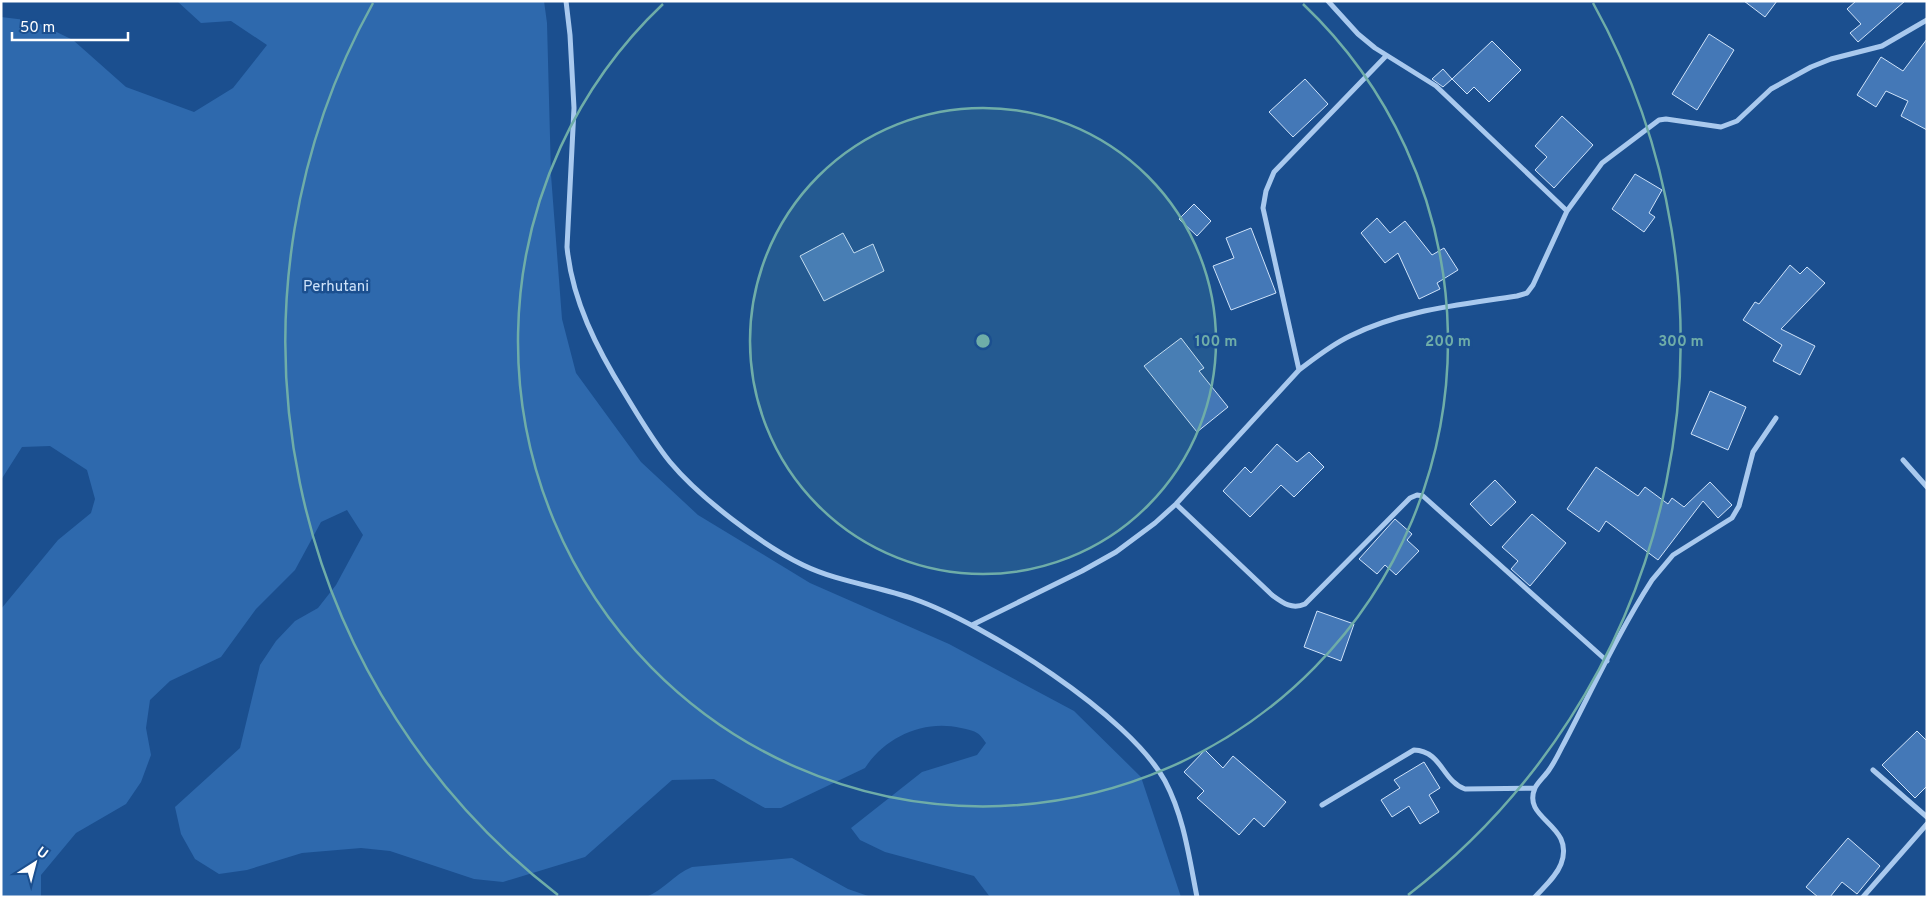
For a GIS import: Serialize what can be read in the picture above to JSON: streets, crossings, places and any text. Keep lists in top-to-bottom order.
{
  "parks": ["Perhutani"],
  "scale_bar": "50 m",
  "north": "top right",
  "rings": ["100 m", "200 m", "300 m"]
}
